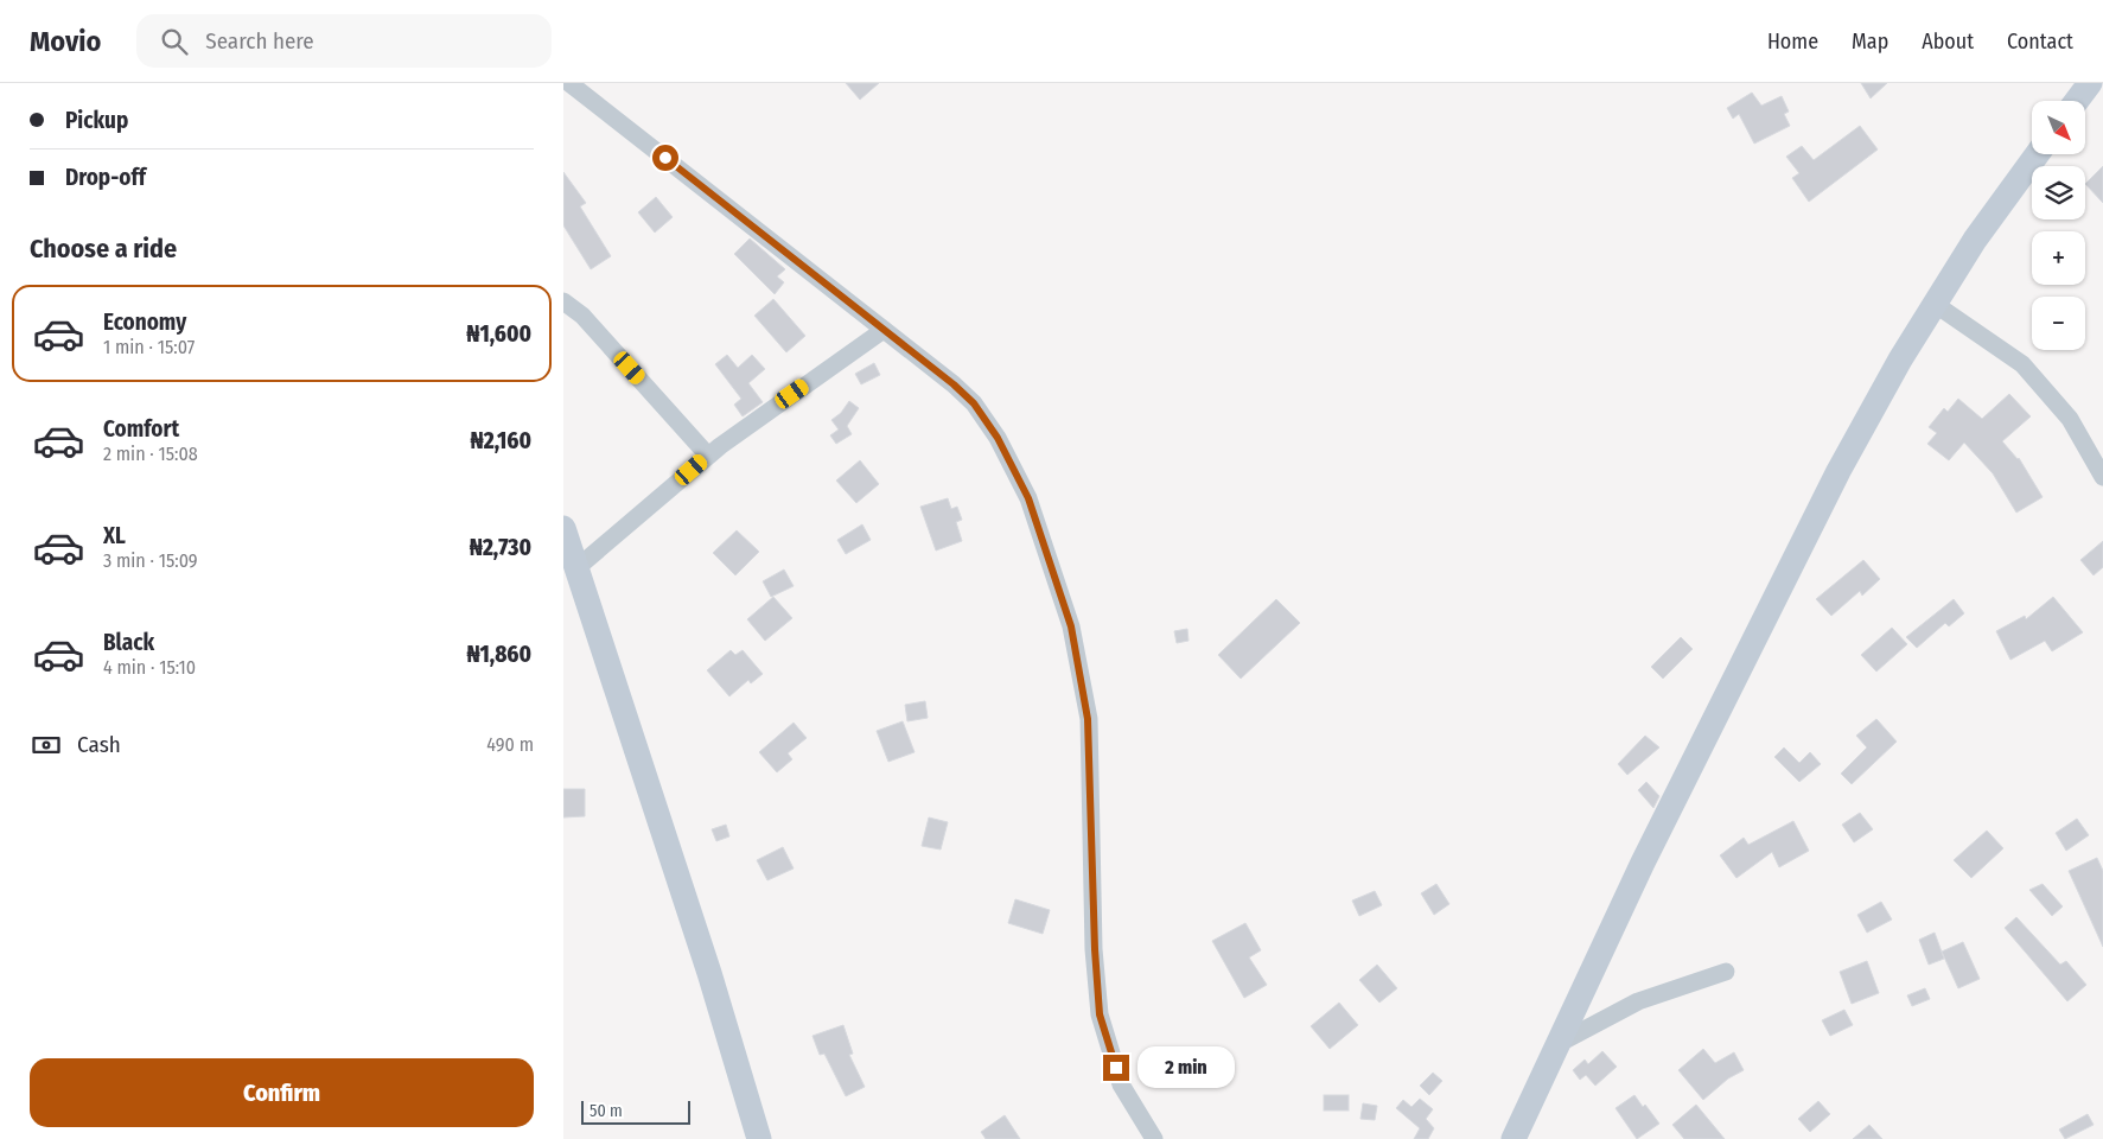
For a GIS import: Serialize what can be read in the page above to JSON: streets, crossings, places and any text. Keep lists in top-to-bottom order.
{
  "scale_bar": "50 m",
  "north": "bottom right",
  "page": {
    "header": "Movio",
    "search": "Search here",
    "nav": [
      "Home",
      "Map",
      "About",
      "Contact"
    ],
    "banner": ["Pickup", "Drop-off"],
    "map_buttons": ["+", "−"],
    "heading": "Choose a ride",
    "list": [
      {
        "name": "Economy",
        "note": "1 min · 15:07",
        "value": "₦1,600"
      },
      {
        "name": "Comfort",
        "note": "2 min · 15:08",
        "value": "₦2,160"
      },
      {
        "name": "XL",
        "note": "3 min · 15:09",
        "value": "₦2,730"
      },
      {
        "name": "Black",
        "note": "4 min · 15:10",
        "value": "₦1,860"
      }
    ],
    "pay": ["Cash", "490 m"],
    "buttons": "Confirm",
    "bubble": "2 min",
    "scale": "50 m"
  }
}
